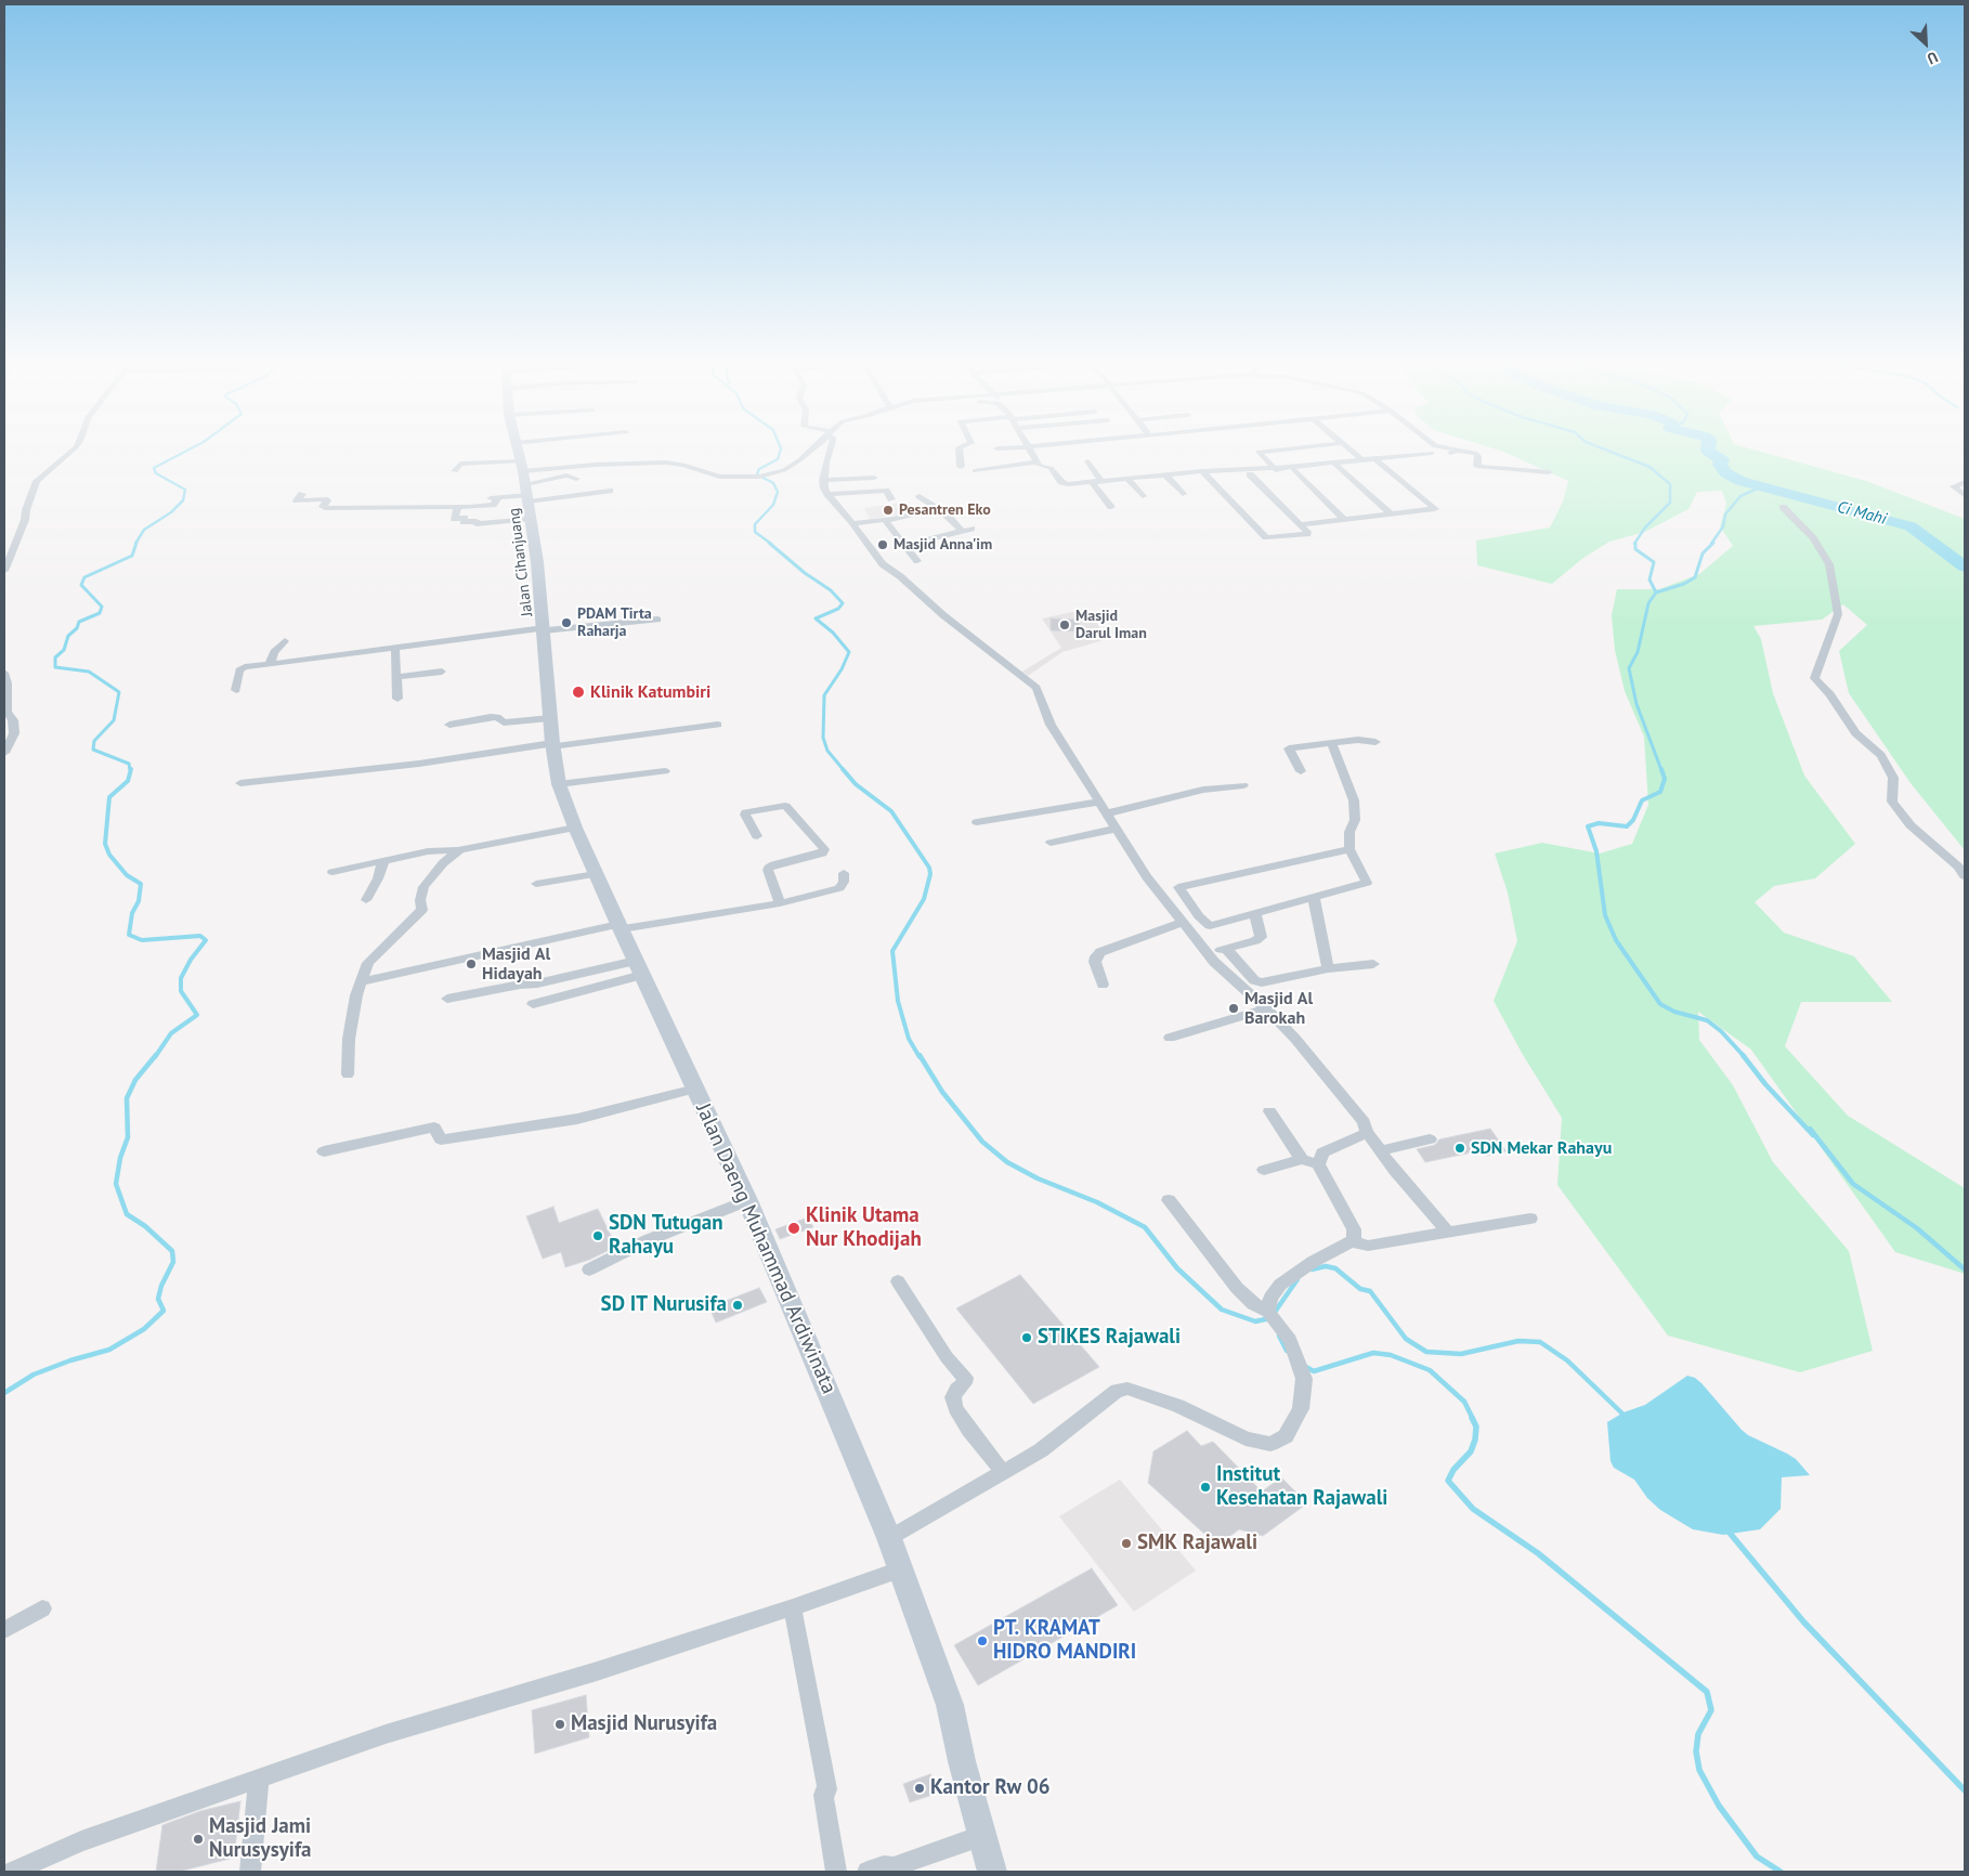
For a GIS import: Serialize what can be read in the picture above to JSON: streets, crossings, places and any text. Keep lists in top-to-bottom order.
{
  "streets": {
    "main road": ["Jalan Cihanjuang", "Jalan Daeng Muhammad Ardiwinata"]
  },
  "crossings": [
    ["Jalan Cihanjuang", "Jalan Daeng Muhammad Ardiwinata"]
  ],
  "water": ["Ci Mahi"],
  "places": [
    "Pesantren Eko",
    "Masjid Anna'im",
    "PDAM Tirta Raharja",
    "Masjid Darul Iman",
    "Klinik Katumbiri",
    "Masjid Al Hidayah",
    "Masjid Al Barokah",
    "SDN Mekar Rahayu",
    "Klinik Utama Nur Khodijah",
    "SDN Tutugan Rahayu",
    "SD IT Nurusifa",
    "STIKES Rajawali",
    "Institut Kesehatan Rajawali",
    "SMK Rajawali",
    "PT. KRAMAT HIDRO MANDIRI",
    "Masjid Nurusyifa",
    "Kantor Rw 06",
    "Masjid Jami Nurusysyifa"
  ],
  "north": "bottom right"
}
